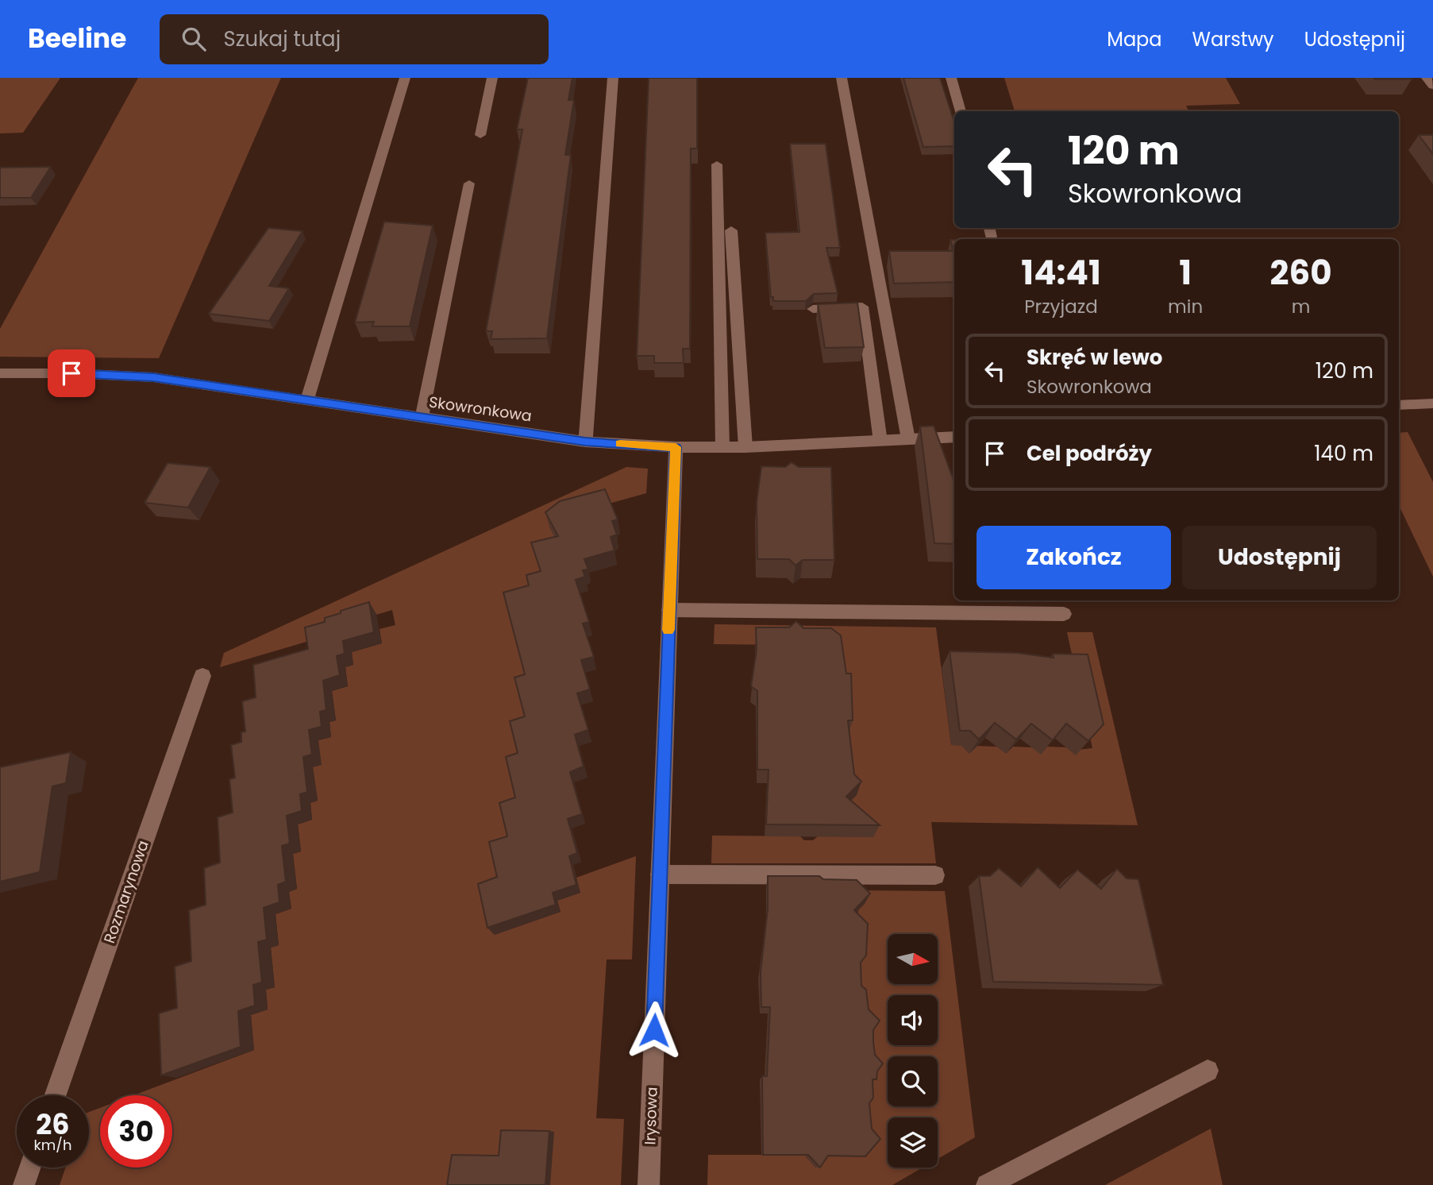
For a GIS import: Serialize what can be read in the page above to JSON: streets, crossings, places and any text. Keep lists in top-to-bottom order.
{
  "streets": {
    "street": ["Skowronkowa", "Rozmarynowa", "Irysowa"]
  },
  "crossings": [
    ["Skowronkowa", "Irysowa"]
  ],
  "north": "right",
  "page": {
    "header": "Beeline",
    "search": "Szukaj tutaj",
    "nav": ["Mapa", "Warstwy", "Udostępnij"],
    "turn": ["120 m", "Skowronkowa"],
    "eta": [
      "14:41",
      "Przyjazd",
      "1",
      "min",
      "260",
      "m"
    ],
    "list": [
      {
        "name": "Skręć w lewo",
        "note": "Skowronkowa",
        "value": "120 m"
      },
      {
        "name": "Cel podróży",
        "value": "140 m"
      }
    ],
    "buttons": ["Zakończ", "Udostępnij"],
    "speed": "26 km/h",
    "limit": "30"
  }
}
